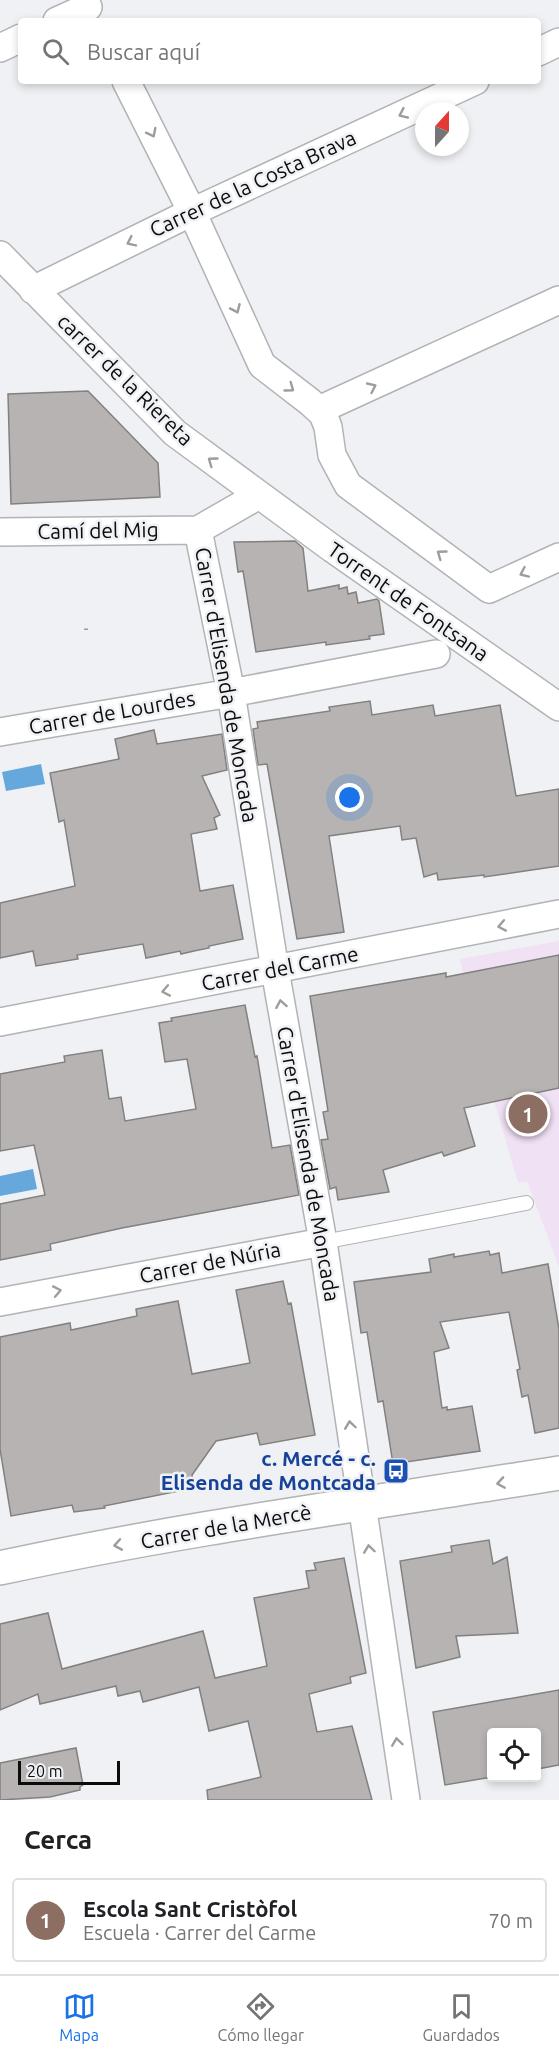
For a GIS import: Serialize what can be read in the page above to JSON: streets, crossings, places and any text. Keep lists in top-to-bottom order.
{
  "streets": {
    "street": [
      "Carrer de la Costa Brava",
      "carrer de la Riereta",
      "Camí del Mig",
      "Torrent de Fontsana",
      "Carrer d'Elisenda de Moncada",
      "Carrer de Lourdes",
      "Carrer del Carme",
      "Carrer de Núria",
      "Carrer de la Mercè"
    ]
  },
  "crossings": [
    ["Carrer de la Costa Brava", "carrer de la Riereta"],
    ["carrer de la Riereta", "Camí del Mig"],
    ["carrer de la Riereta", "Torrent de Fontsana"],
    ["Camí del Mig", "Torrent de Fontsana"],
    ["Camí del Mig", "Carrer d'Elisenda de Moncada"],
    ["Carrer d'Elisenda de Moncada", "Carrer de Lourdes"],
    ["Carrer d'Elisenda de Moncada", "Carrer del Carme"],
    ["Carrer d'Elisenda de Moncada", "Carrer de Núria"],
    ["Carrer d'Elisenda de Moncada", "Carrer de la Mercè"]
  ],
  "one_way": [
    "Carrer d'Elisenda de Moncada",
    "Carrer del Carme",
    "Carrer de Núria",
    "Carrer de la Mercè"
  ],
  "places": {
    "bus stop": ["c. Mercé - c. Elisenda de Montcada"]
  },
  "scale_bar": "20 m",
  "north": "top",
  "page": {
    "search": "Buscar aquí",
    "pins": "1",
    "scale": "20 m",
    "heading": "Cerca",
    "list": [
      {
        "mark": "1",
        "name": "Escola Sant Cristòfol",
        "note": "Escuela · Carrer del Carme",
        "value": "70 m"
      }
    ],
    "nav": ["Mapa", "Cómo llegar", "Guardados"]
  }
}
